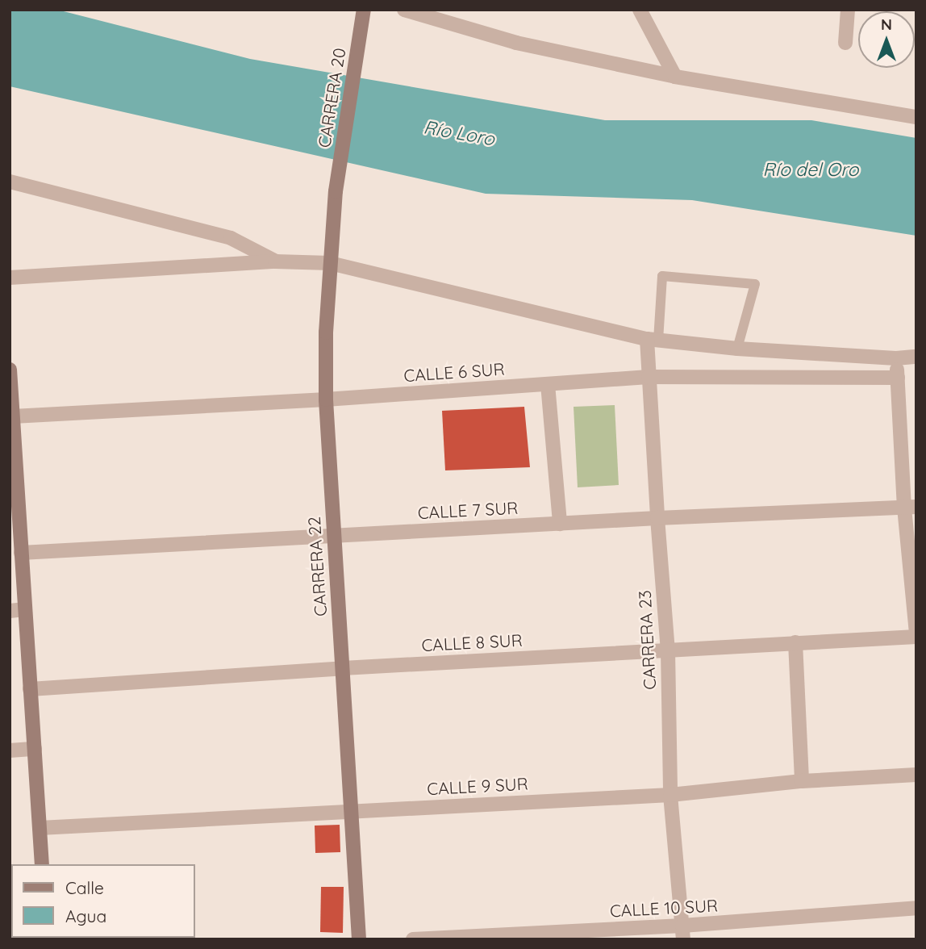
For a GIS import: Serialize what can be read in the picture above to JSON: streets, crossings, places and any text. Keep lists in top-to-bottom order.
{
  "streets": {
    "street": [
      "CARRERA 20",
      "CALLE 6 SUR",
      "CALLE 7 SUR",
      "CARRERA 22",
      "CARRERA 23",
      "CALLE 8 SUR",
      "CALLE 9 SUR",
      "CALLE 10 SUR"
    ]
  },
  "crossings": [
    ["CARRERA 20", "CARRERA 22"],
    ["CALLE 6 SUR", "CARRERA 22"],
    ["CALLE 6 SUR", "CARRERA 23"],
    ["CALLE 7 SUR", "CARRERA 22"],
    ["CALLE 7 SUR", "CARRERA 23"],
    ["CARRERA 22", "CALLE 8 SUR"],
    ["CARRERA 22", "CALLE 9 SUR"],
    ["CARRERA 23", "CALLE 8 SUR"],
    ["CARRERA 23", "CALLE 9 SUR"],
    ["CARRERA 23", "CALLE 10 SUR"]
  ],
  "water": ["Río Loro", "Río del Oro"],
  "legend": ["Calle", "Agua"],
  "north": "top"
}
